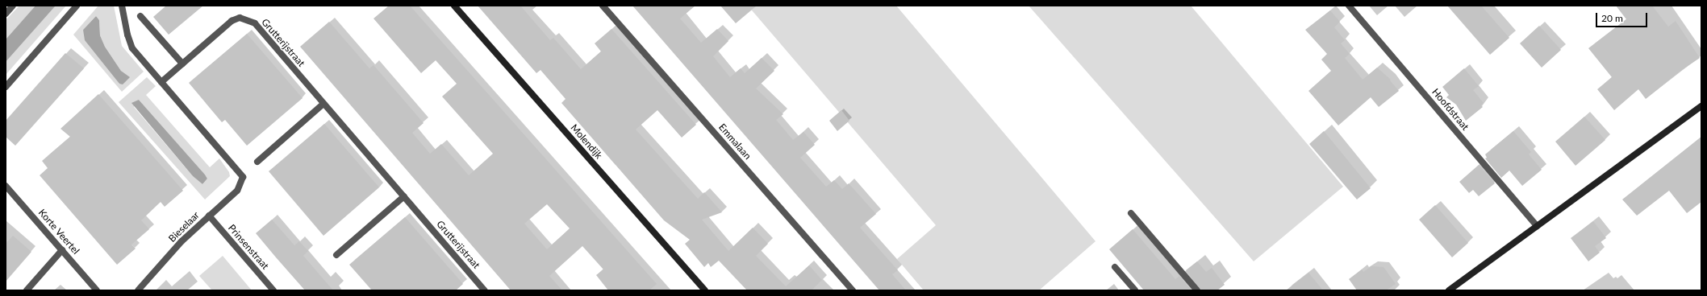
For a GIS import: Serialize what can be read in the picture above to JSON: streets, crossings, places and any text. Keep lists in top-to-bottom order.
{
  "streets": {
    "street": [
      "Grutterijstraat",
      "Hoofdstraat",
      "Molendijk",
      "Emmalaan",
      "Bieselaar",
      "Korte Veertel",
      "Prinsenstraat"
    ]
  },
  "crossings": [
    ["Grutterijstraat", "Bieselaar"],
    ["Bieselaar", "Prinsenstraat"]
  ],
  "scale_bar": "20 m"
}
